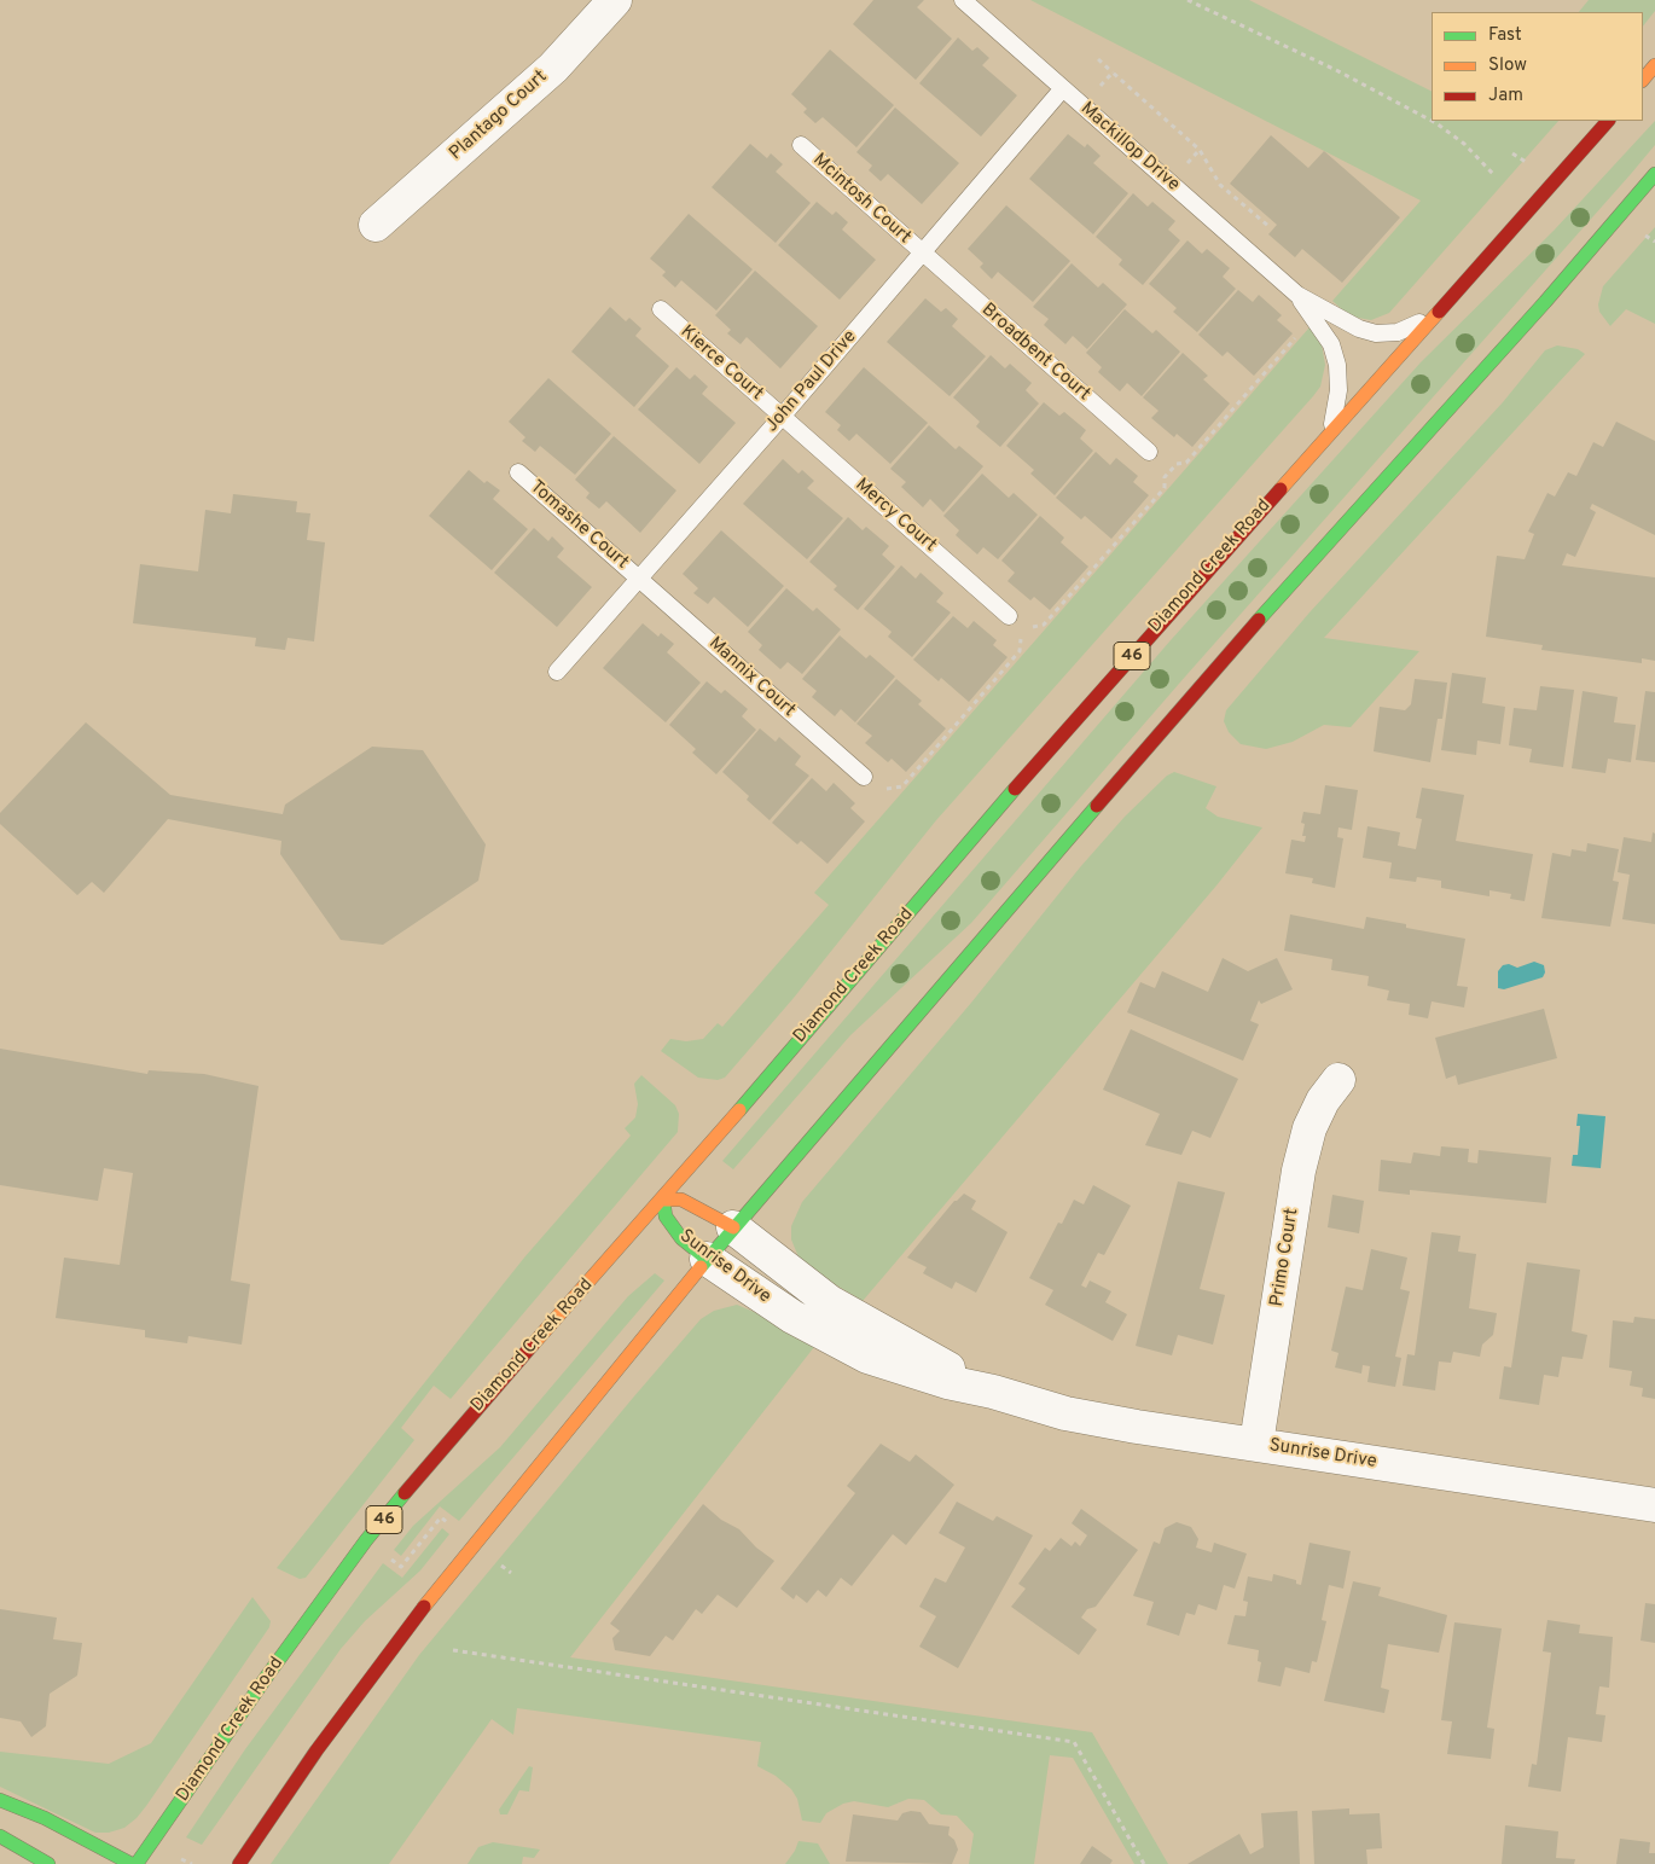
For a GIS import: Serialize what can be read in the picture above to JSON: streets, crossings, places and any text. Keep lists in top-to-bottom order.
{
  "streets": {
    "main road": ["Diamond Creek Road", "46", "Sunrise Drive"],
    "street": ["Plantago Court", "Primo Court"],
    "lane": [
      "Mackillop Drive",
      "Mcintosh Court",
      "Broadbent Court",
      "Kierce Court",
      "John Paul Drive",
      "Mercy Court",
      "Tomashe Court",
      "Mannix Court"
    ]
  },
  "crossings": [
    ["Mackillop Drive", "John Paul Drive"],
    ["Mackillop Drive", "Diamond Creek Road"],
    ["Mcintosh Court", "Broadbent Court"],
    ["Mcintosh Court", "John Paul Drive"],
    ["Broadbent Court", "John Paul Drive"],
    ["Kierce Court", "John Paul Drive"],
    ["Kierce Court", "Mercy Court"],
    ["John Paul Drive", "Mercy Court"],
    ["John Paul Drive", "Tomashe Court"],
    ["John Paul Drive", "Mannix Court"],
    ["Tomashe Court", "Mannix Court"],
    ["Diamond Creek Road", "Sunrise Drive"],
    ["Primo Court", "Sunrise Drive"]
  ],
  "legend": ["Fast", "Slow", "Jam"]
}
